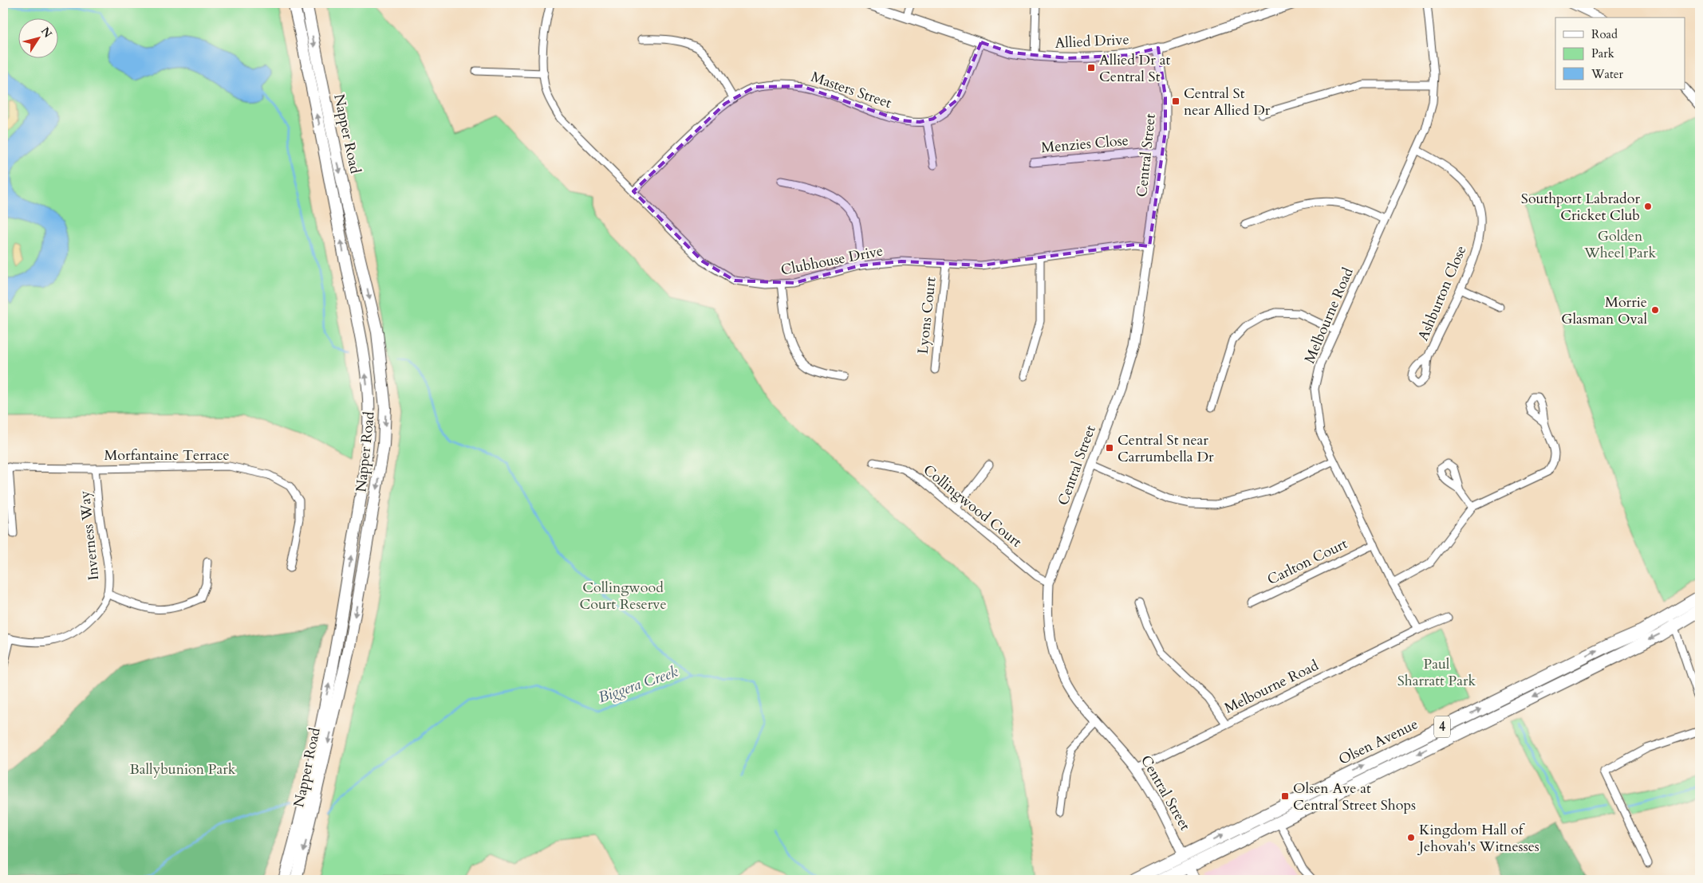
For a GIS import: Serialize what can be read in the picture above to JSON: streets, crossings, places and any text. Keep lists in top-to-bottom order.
{
  "streets": {
    "main road": ["Napper Road", "4", "Olsen Avenue"],
    "street": [
      "Allied Drive",
      "Masters Street",
      "Menzies Close",
      "Central Street",
      "Clubhouse Drive",
      "Ashburton Close",
      "Lyons Court",
      "Melbourne Road",
      "Morfantaine Terrace",
      "Collingwood Court",
      "Inverness Way",
      "Carlton Court"
    ]
  },
  "crossings": [
    ["Allied Drive", "Central Street"],
    ["Masters Street", "Clubhouse Drive"],
    ["Menzies Close", "Central Street"],
    ["Central Street", "Clubhouse Drive"],
    ["Central Street", "Melbourne Road"],
    ["Central Street", "Collingwood Court"],
    ["Central Street", "Olsen Avenue"],
    ["Clubhouse Drive", "Lyons Court"],
    ["Ashburton Close", "Melbourne Road"],
    ["Melbourne Road", "Carlton Court"],
    ["Morfantaine Terrace", "Inverness Way"]
  ],
  "water": ["Biggera Creek"],
  "parks": [
    "Golden Wheel Park",
    "Collingwood Court Reserve",
    "Paul Sharratt Park",
    "Ballybunion Park"
  ],
  "places": {
    "transit": [
      "Allied Dr at Central St",
      "Central St near Allied Dr",
      "Central St near Carrumbella Dr",
      "Olsen Ave at Central Street Shops"
    ],
    "other": ["Southport Labrador Cricket Club", "Morrie Glasman Oval", "Kingdom Hall of Jehovah's Witnesses"]
  },
  "legend": ["Road", "Park", "Water"],
  "north": "top right"
}
